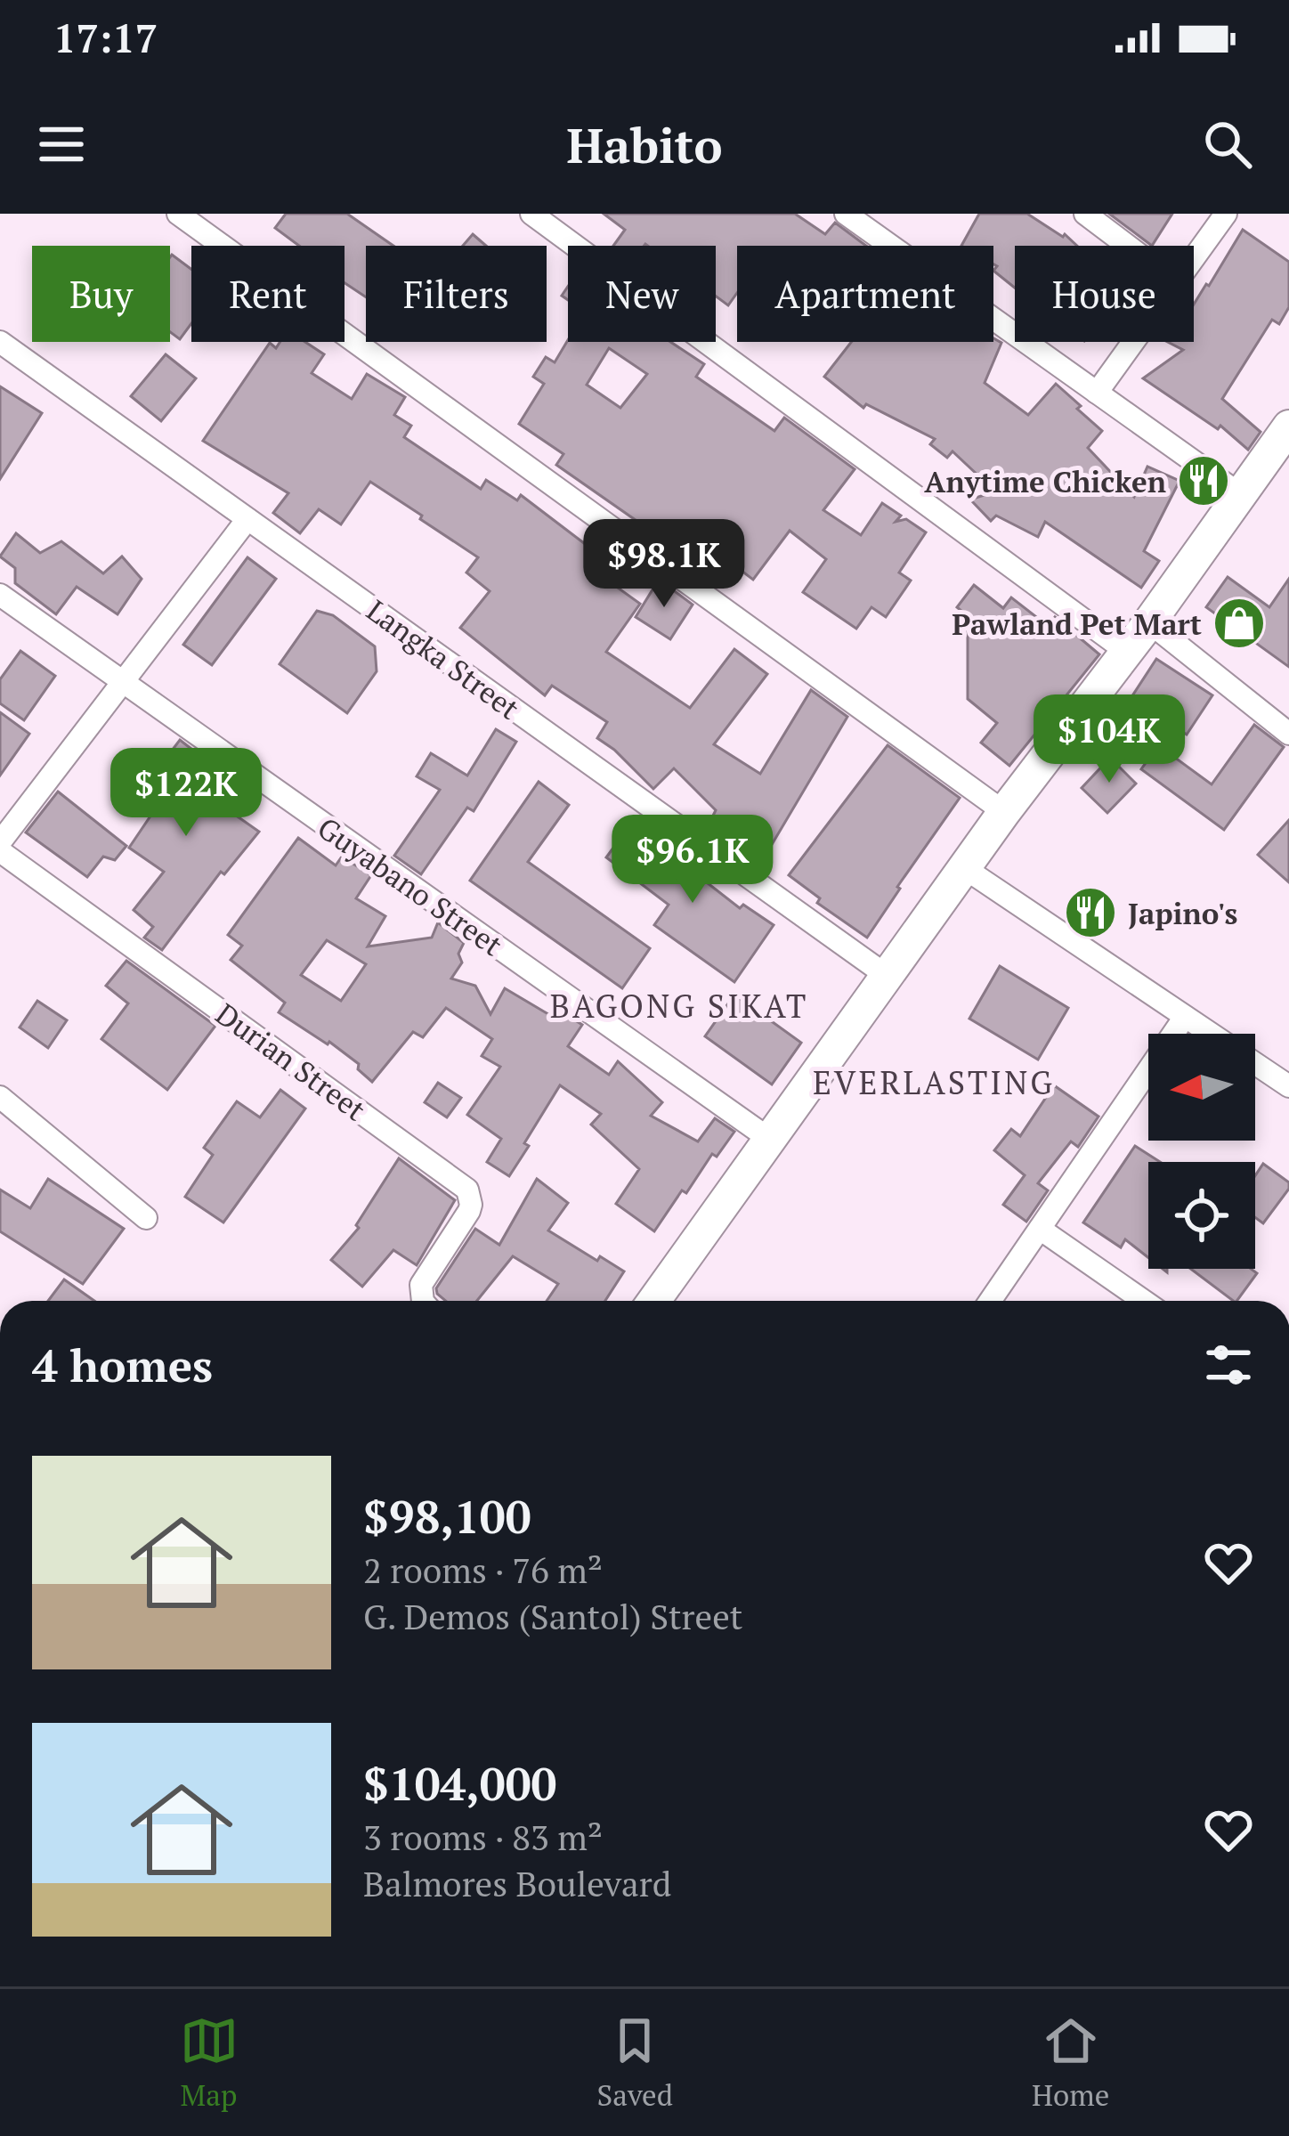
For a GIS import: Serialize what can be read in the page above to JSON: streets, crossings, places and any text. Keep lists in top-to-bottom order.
{
  "streets": {
    "street": ["Langka Street", "Guyabano Street", "Durian Street"]
  },
  "districts": ["BAGONG SIKAT", "EVERLASTING"],
  "places": {
    "restaurant": ["Anytime Chicken", "Japino's"],
    "shop": ["Pawland Pet Mart"]
  },
  "north": "left",
  "page": {
    "status": "17:17",
    "header": "Habito",
    "chip": [
      "Buy",
      "Rent",
      "Filters",
      "New",
      "Apartment",
      "House"
    ],
    "price": [
      "$98.1K",
      "$104K",
      "$122K",
      "$96.1K"
    ],
    "heading": "4 homes",
    "list": [
      {
        "name": "$98,100",
        "note": "2 rooms · 76 m² · G. Demos (Santol) Street"
      },
      {
        "name": "$104,000",
        "note": "3 rooms · 83 m² · Balmores Boulevard"
      }
    ],
    "tabs": ["Map", "Saved", "Home"]
  }
}
